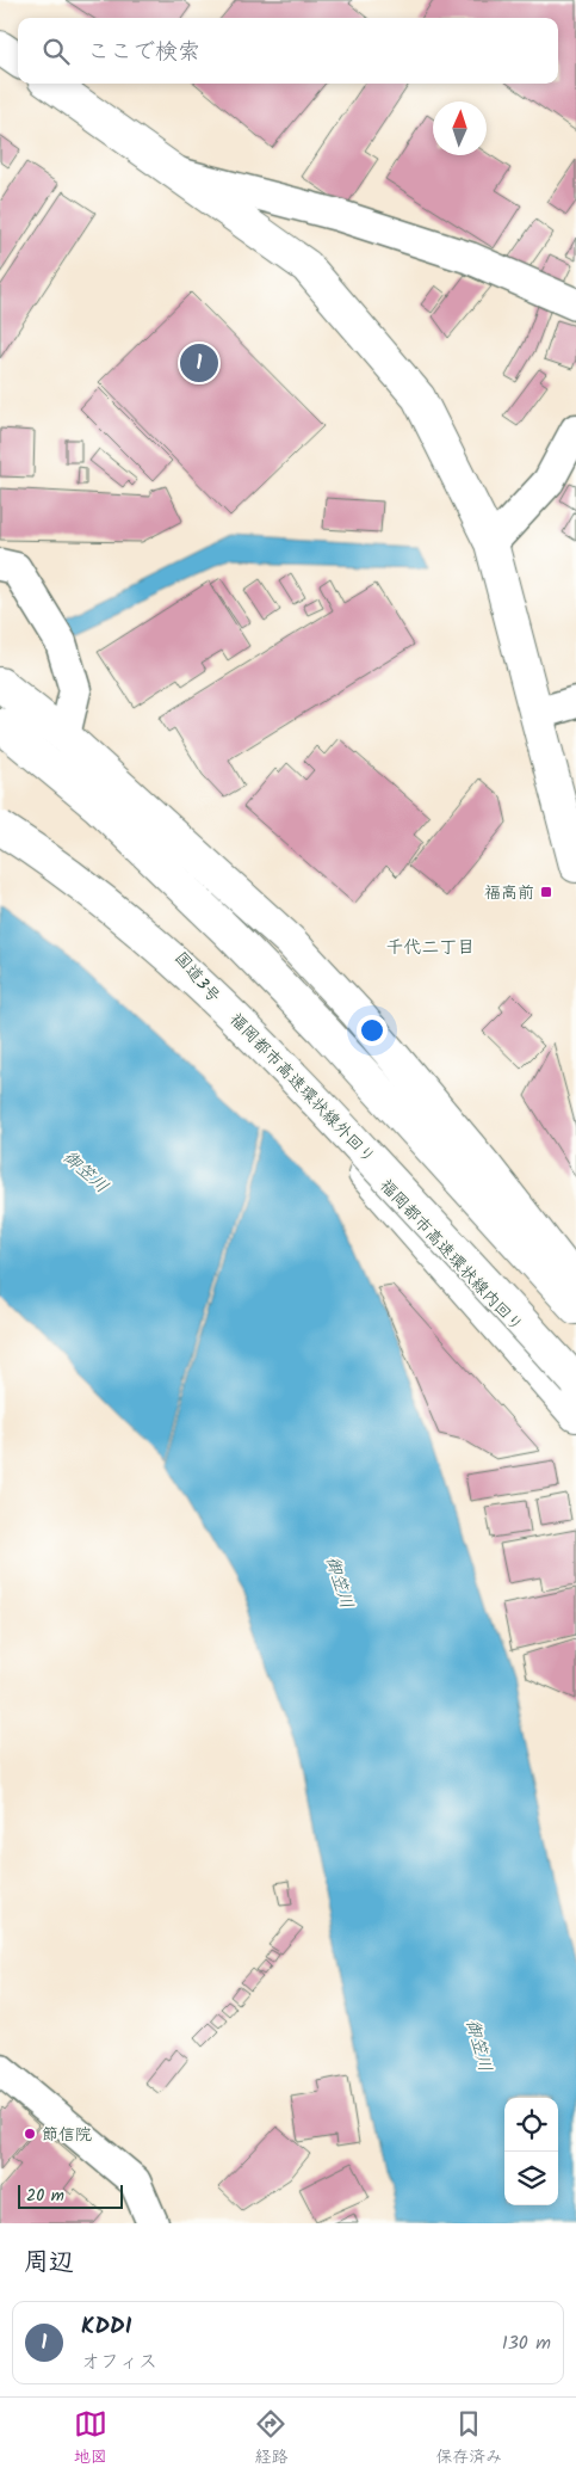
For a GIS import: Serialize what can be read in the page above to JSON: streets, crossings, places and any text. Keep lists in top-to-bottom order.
{
  "streets": {
    "main road": ["国道3号", "福岡都市高速環状線外回り", "福岡都市高速環状線内回り"]
  },
  "districts": ["千代二丁目"],
  "water": ["御笠川"],
  "places": {
    "transit": ["福高前"],
    "other": ["節信院"]
  },
  "scale_bar": "20 m",
  "north": "top",
  "page": {
    "search": "ここで検索",
    "pins": "1",
    "scale": "20 m",
    "heading": "周辺",
    "list": [
      {
        "mark": "1",
        "name": "KDDI",
        "note": "オフィス",
        "value": "130 m"
      }
    ],
    "nav": ["地図", "経路", "保存済み"]
  }
}
